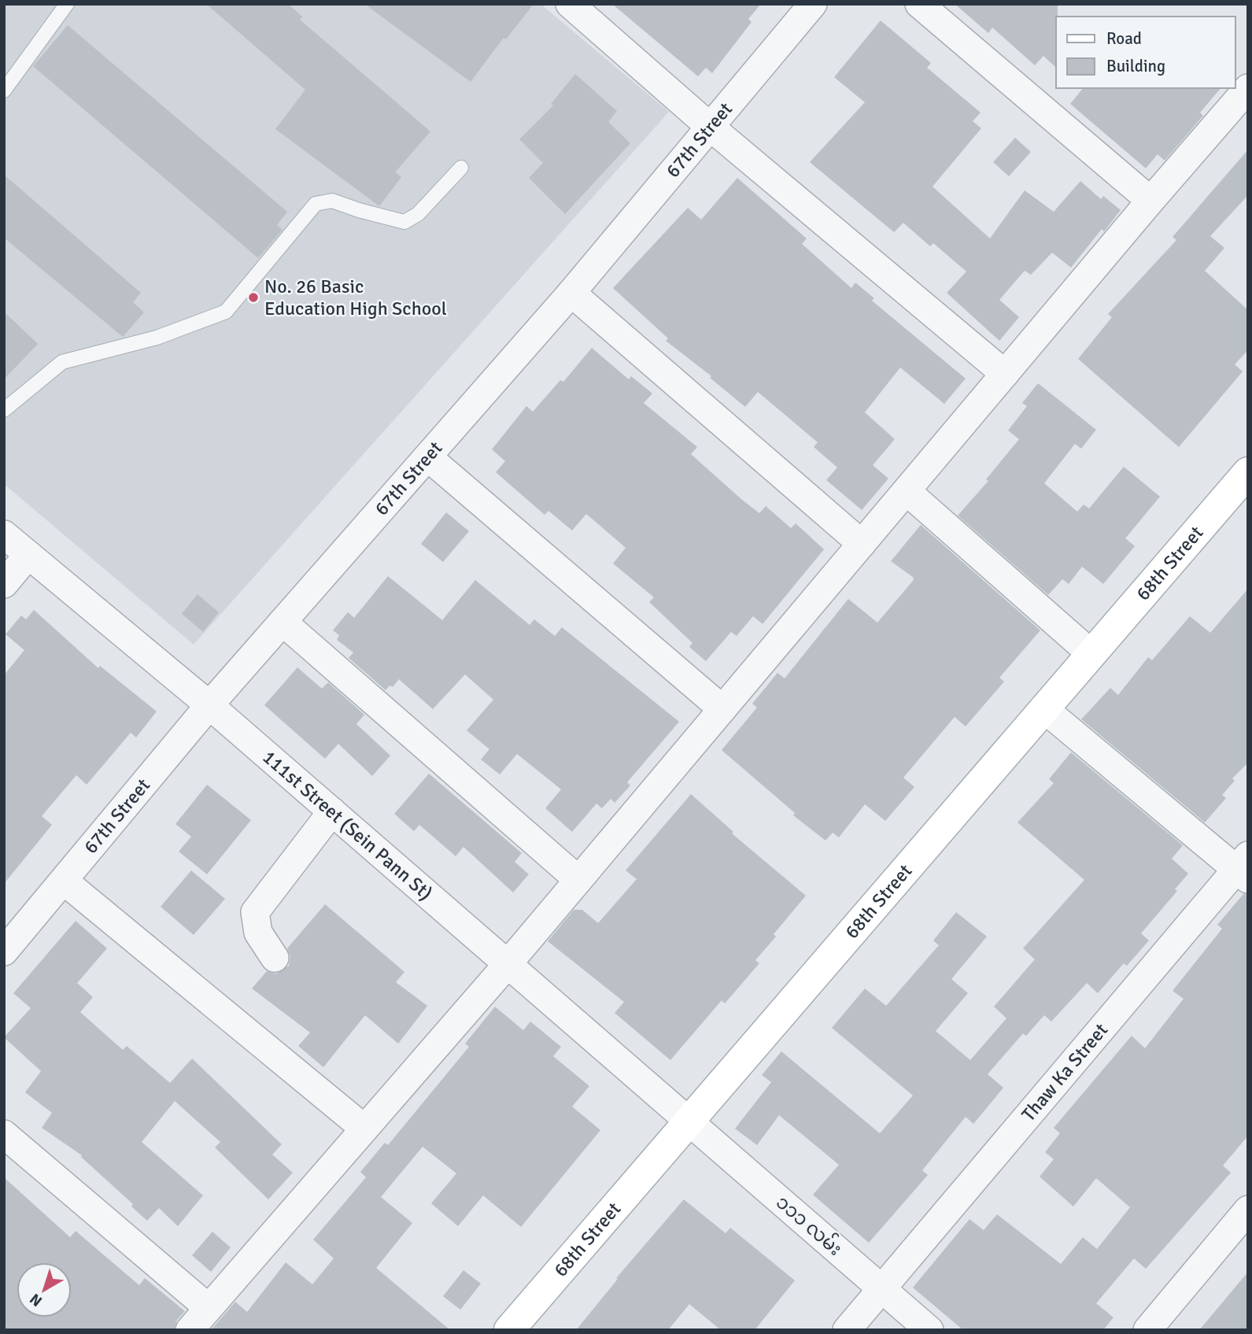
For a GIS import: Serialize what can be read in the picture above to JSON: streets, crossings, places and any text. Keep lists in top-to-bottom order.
{
  "streets": {
    "main road": ["68th Street"],
    "street": [
      "67th Street",
      "111st Street (Sein Pann St)",
      "Thaw Ka Street",
      "၁၁၁ လမ်း"
    ]
  },
  "crossings": [
    ["67th Street", "111st Street (Sein Pann St)"],
    ["68th Street", "111st Street (Sein Pann St)"],
    ["68th Street", "၁၁၁ လမ်း"],
    ["111st Street (Sein Pann St)", "၁၁၁ လမ်း"],
    ["Thaw Ka Street", "၁၁၁ လမ်း"]
  ],
  "places": ["No. 26 Basic Education High School"],
  "legend": ["Road", "Building"],
  "north": "bottom left"
}
